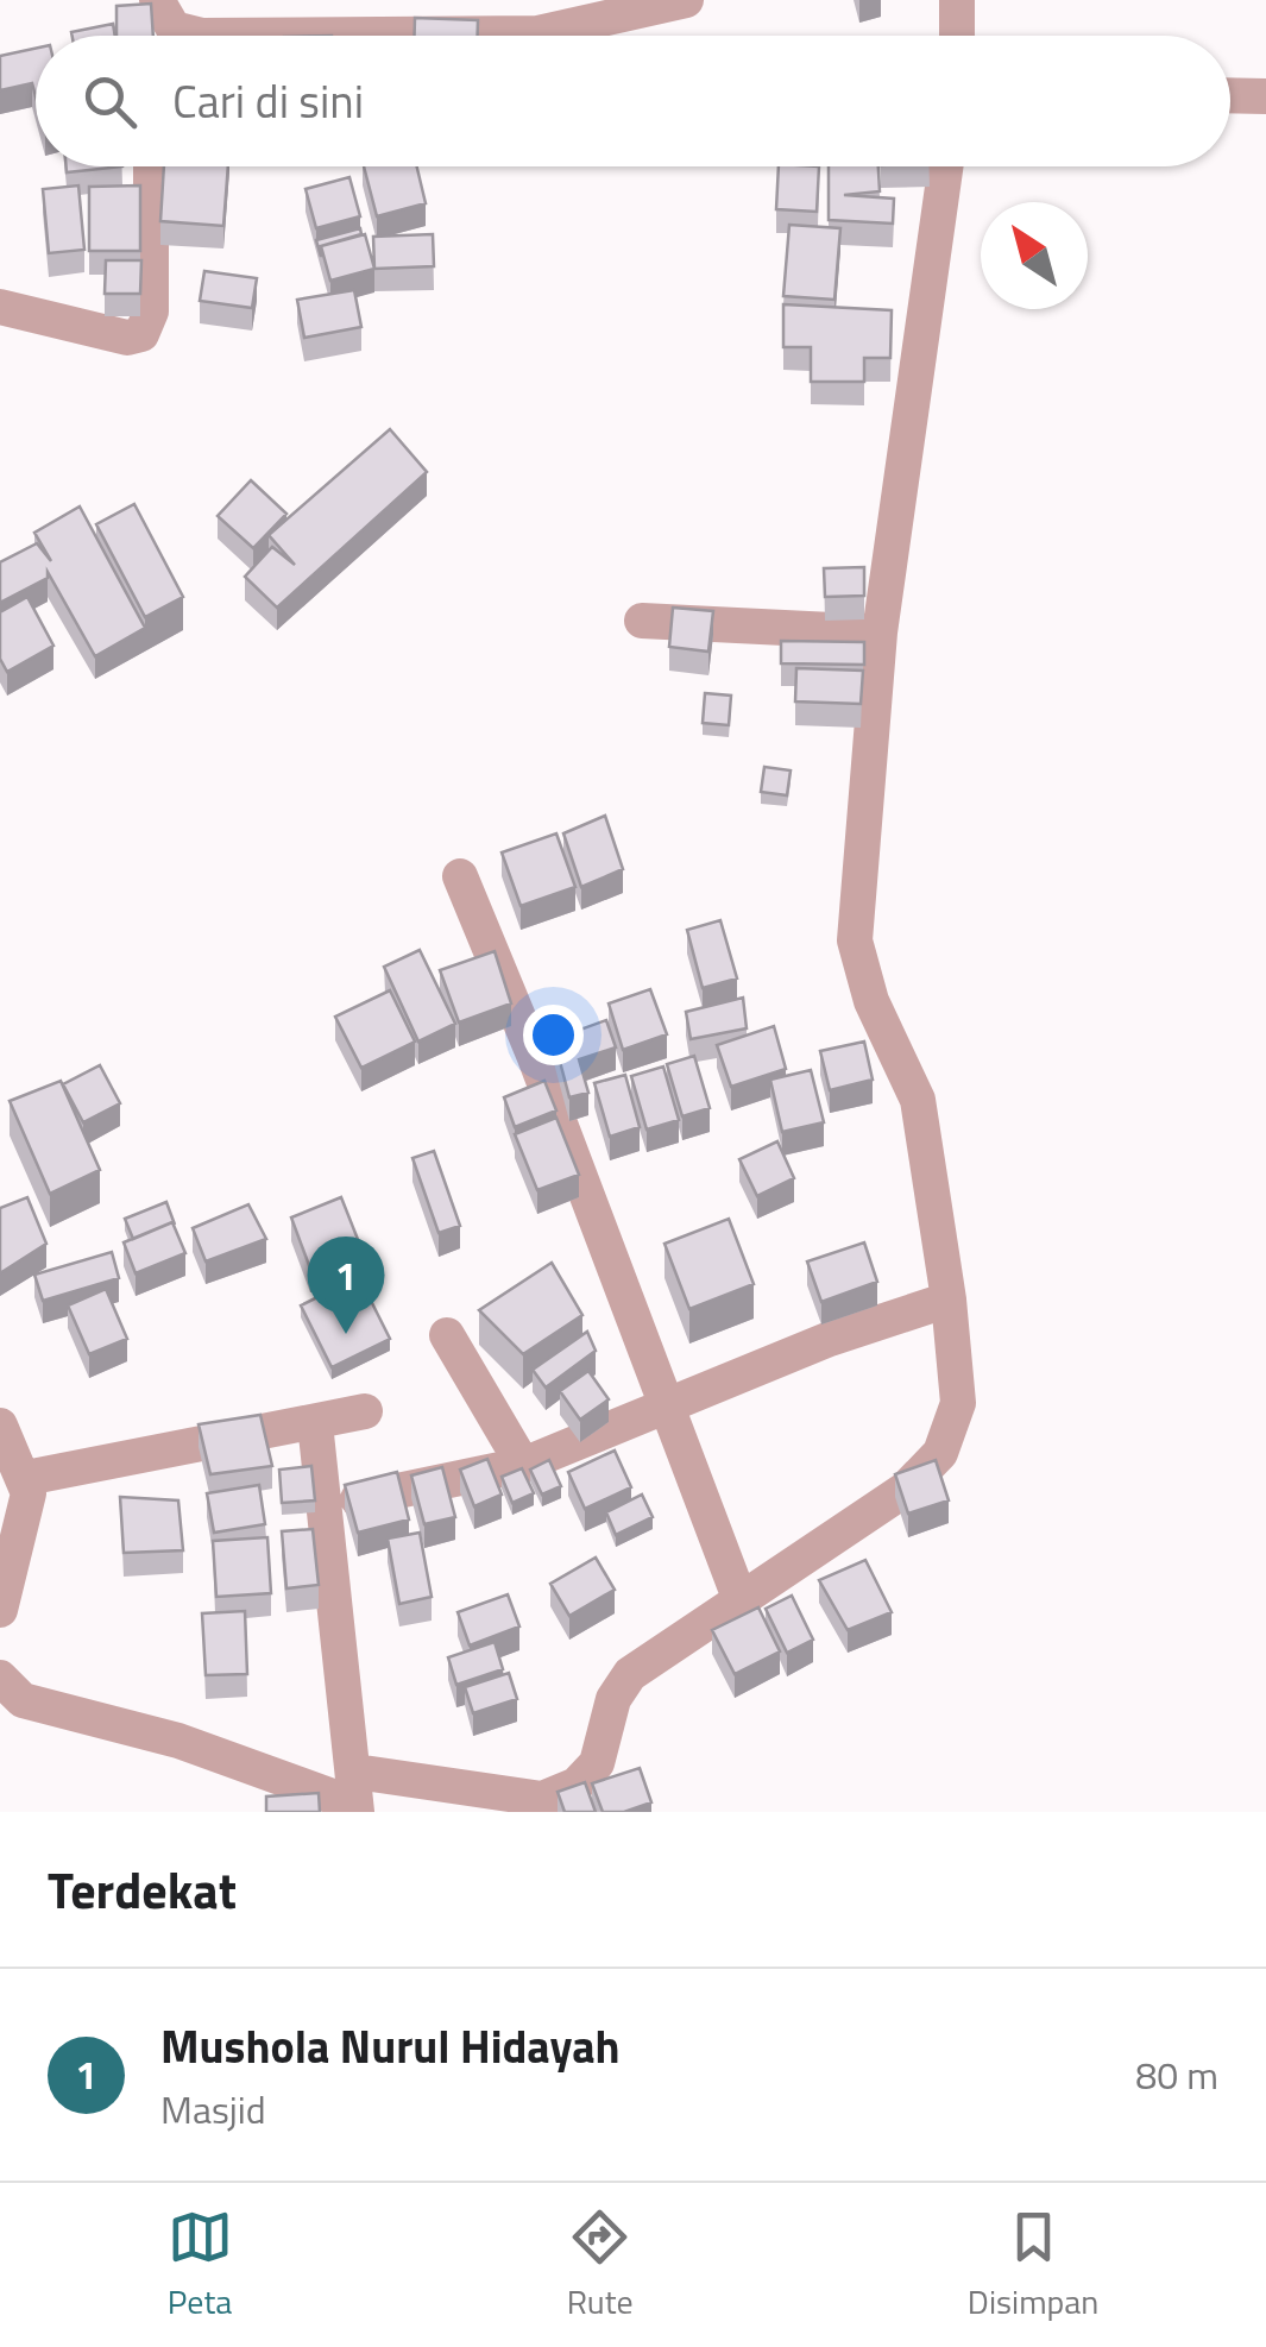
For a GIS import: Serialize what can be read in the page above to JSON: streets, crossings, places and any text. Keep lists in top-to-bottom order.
{
  "north": "top left",
  "page": {
    "search": "Cari di sini",
    "pins": "1",
    "heading": "Terdekat",
    "list": [
      {
        "mark": "1",
        "name": "Mushola Nurul Hidayah",
        "note": "Masjid",
        "value": "80 m"
      }
    ],
    "nav": ["Peta", "Rute", "Disimpan"]
  }
}
